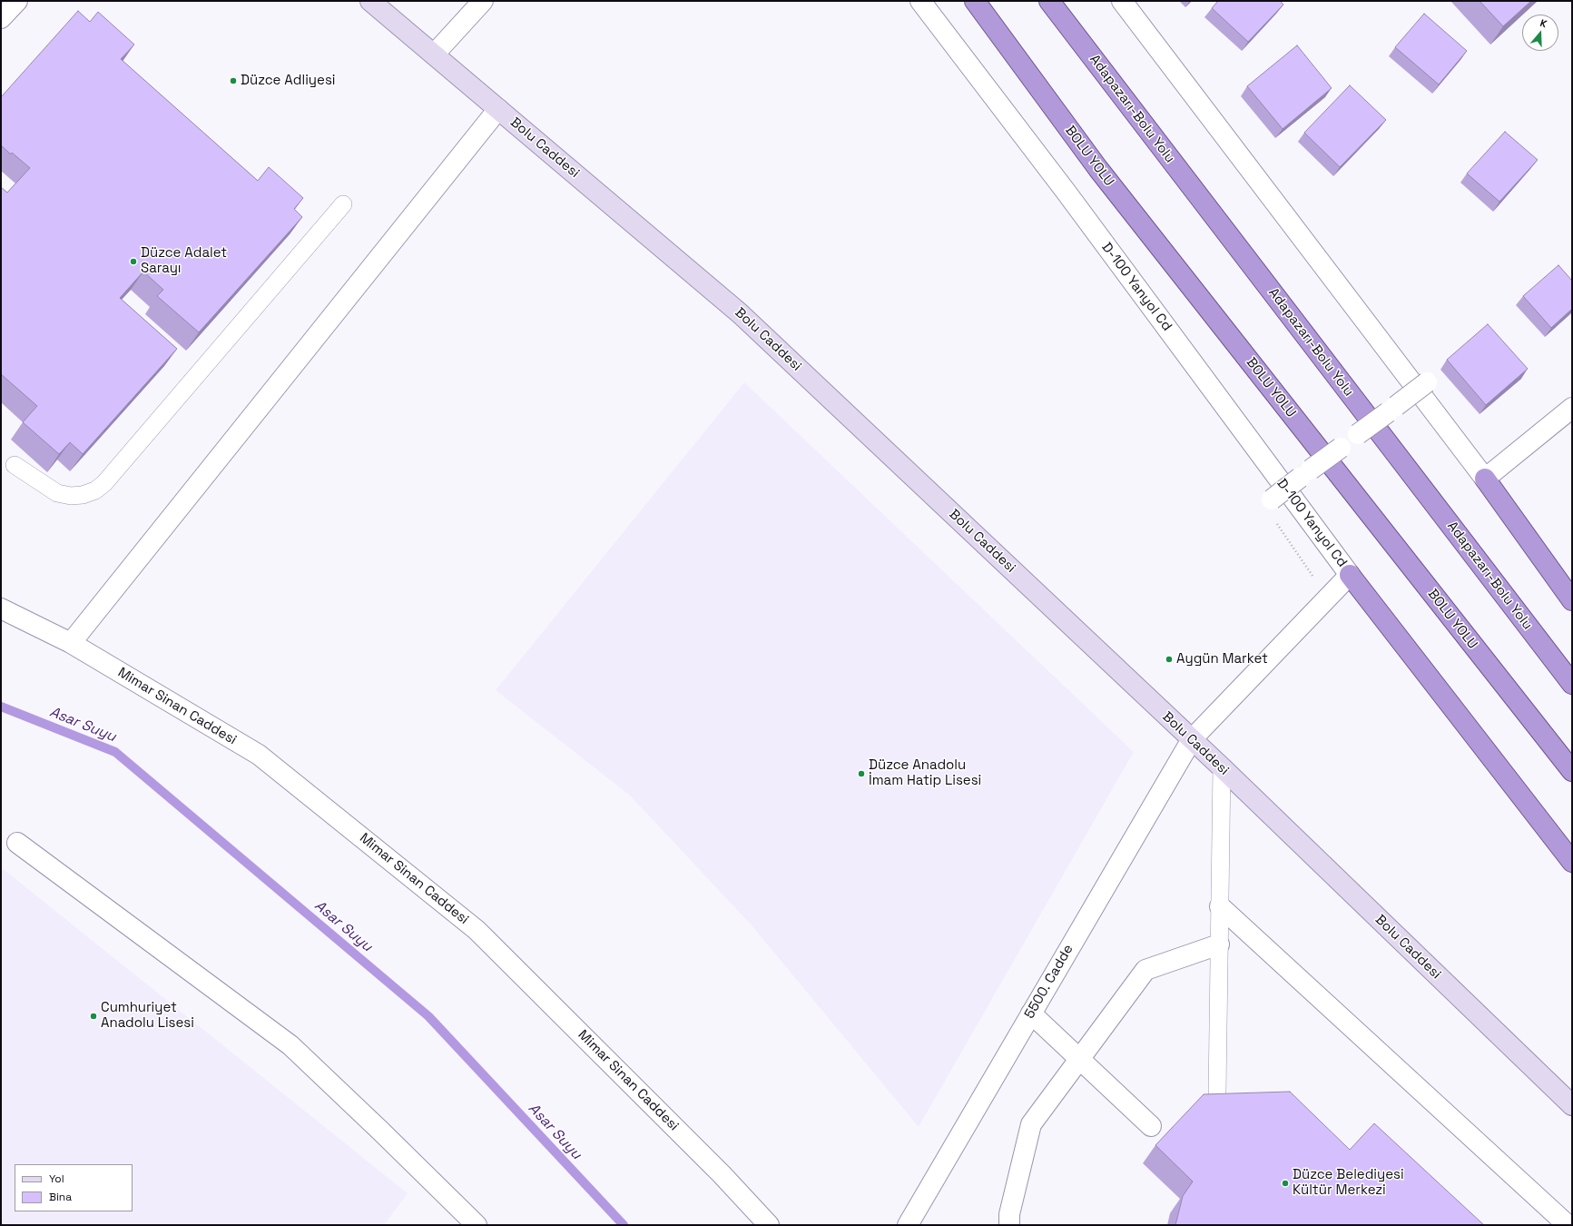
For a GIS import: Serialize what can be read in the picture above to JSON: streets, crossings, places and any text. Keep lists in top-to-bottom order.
{
  "streets": {
    "highway": ["Adapazarı-Bolu Yolu", "BOLU YOLU"],
    "main road": ["Bolu Caddesi"],
    "street": ["D-100 Yanyol Cd", "Mimar Sinan Caddesi", "5500. Cadde"]
  },
  "crossings": [
    ["Bolu Caddesi", "5500. Cadde"],
    ["D-100 Yanyol Cd", "5500. Cadde"]
  ],
  "water": ["Asar Suyu"],
  "places": [
    "Düzce Adliyesi",
    "Düzce Adalet Sarayı",
    "Aygün Market",
    "Düzce Anadolu İmam Hatip Lisesi",
    "Cumhuriyet Anadolu Lisesi",
    "Düzce Belediyesi Kültür Merkezi"
  ],
  "legend": ["Yol", "Bina"],
  "north": "top"
}
